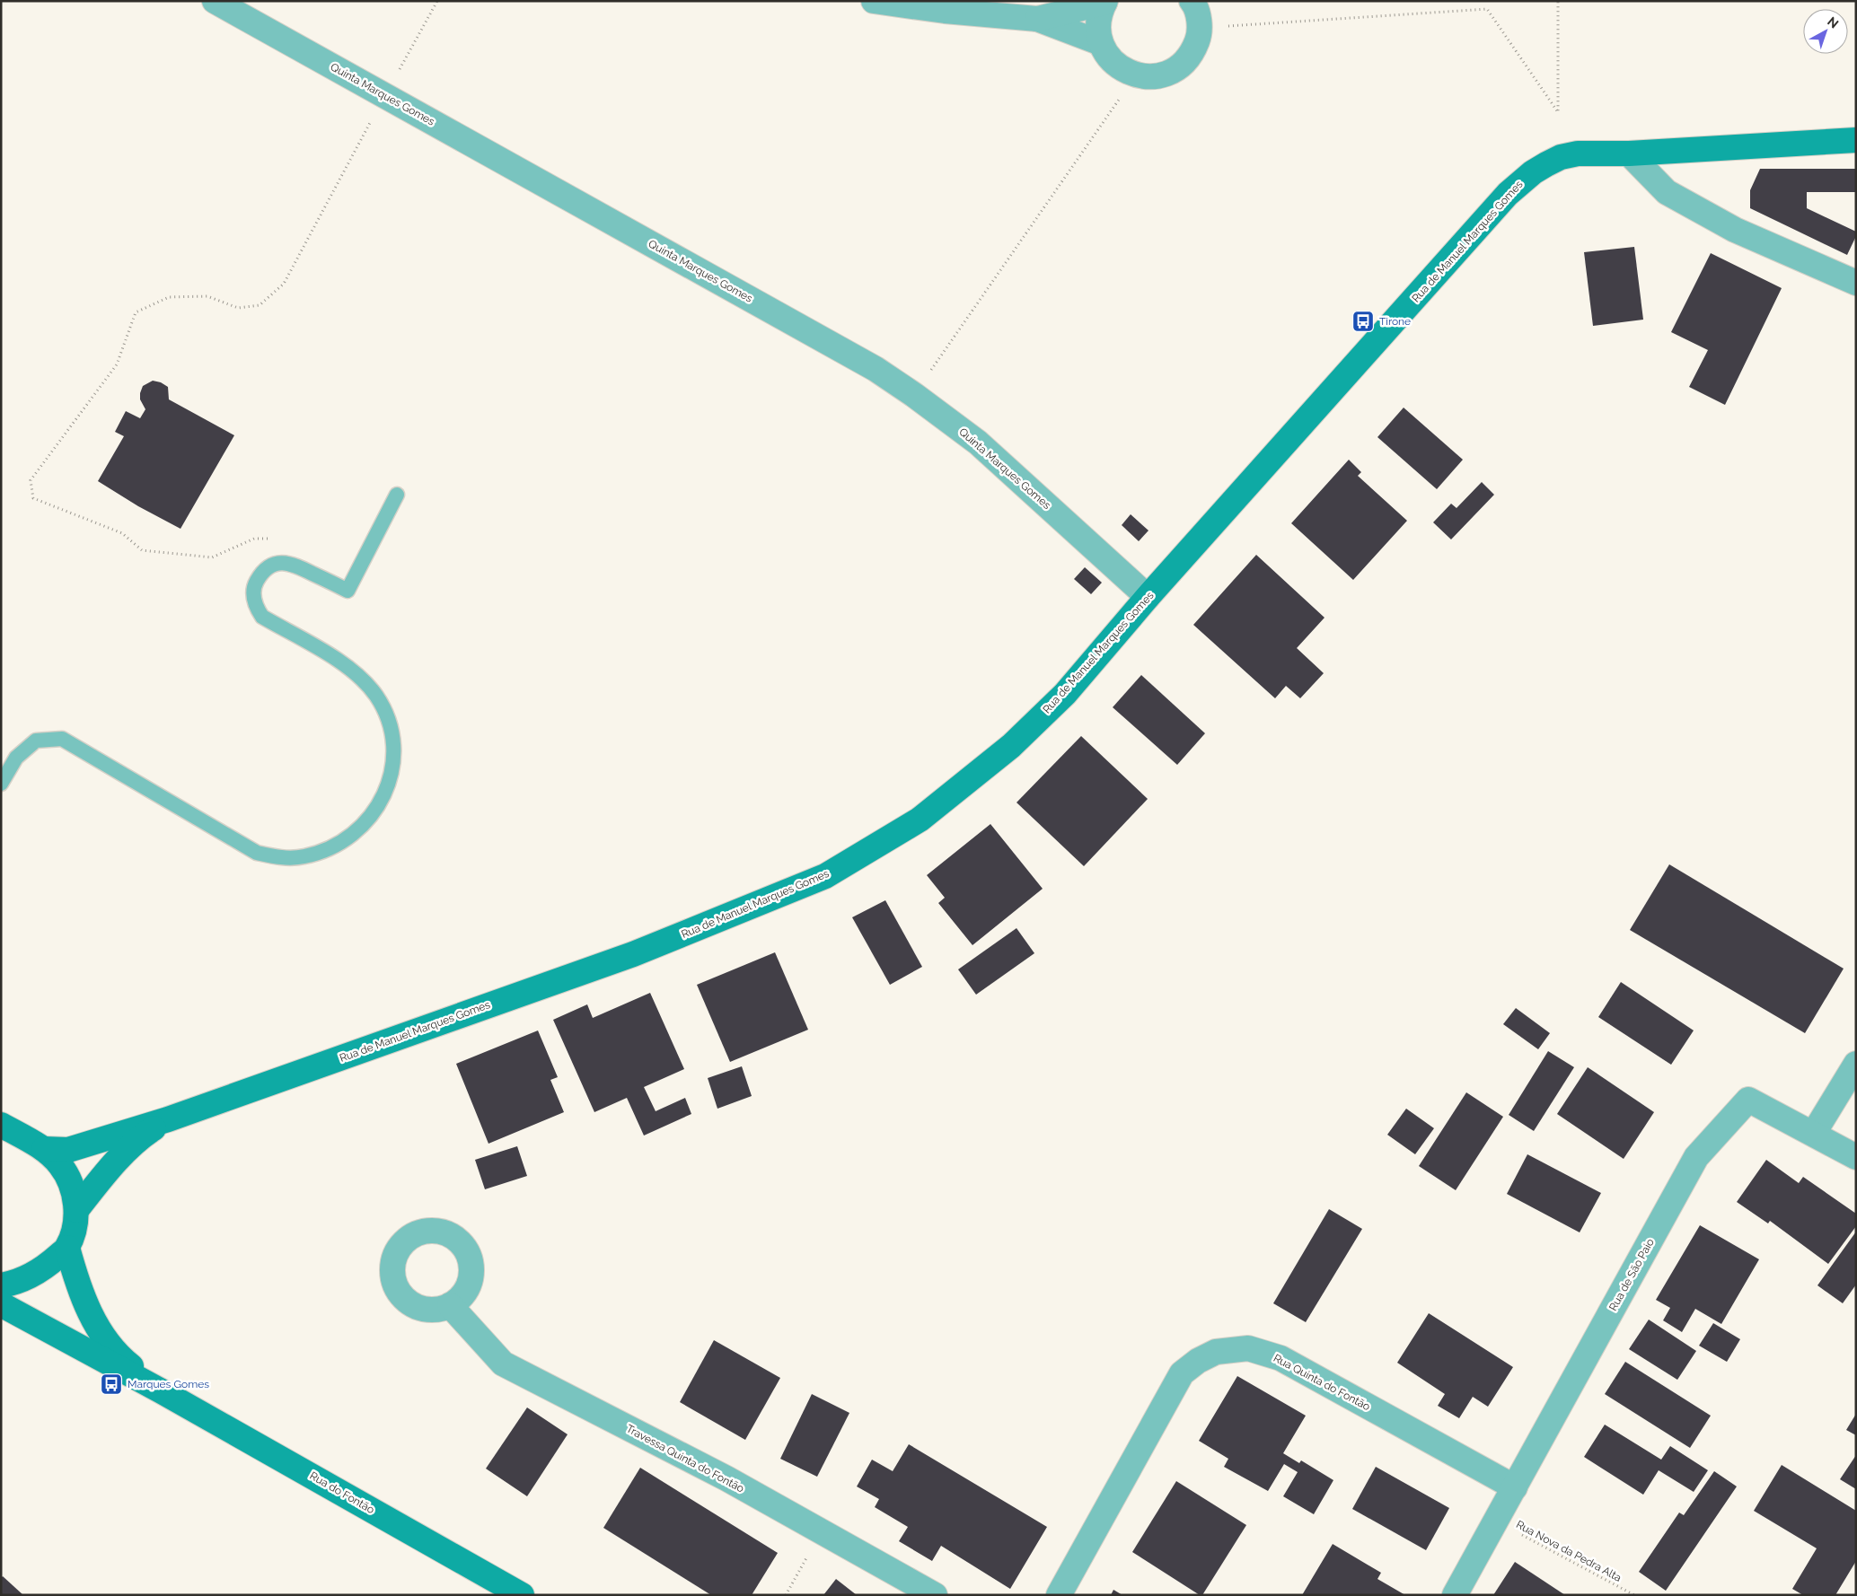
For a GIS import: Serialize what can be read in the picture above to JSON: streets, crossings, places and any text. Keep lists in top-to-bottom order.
{
  "streets": {
    "main road": ["Rua de Manuel Marques Gomes", "Rua do Fontão"],
    "street": [
      "Quinta Marques Gomes",
      "Rua de São Paio",
      "Rua Quinta do Fontão",
      "Travessa Quinta do Fontão"
    ],
    "path": ["Rua Nova da Pedra Alta"]
  },
  "crossings": [
    ["Quinta Marques Gomes", "Rua de Manuel Marques Gomes"],
    ["Rua de São Paio", "Rua Quinta do Fontão"],
    ["Rua de São Paio", "Rua Nova da Pedra Alta"]
  ],
  "places": {
    "bus stop": ["Tirone", "Marques Gomes"]
  },
  "north": "top right"
}
